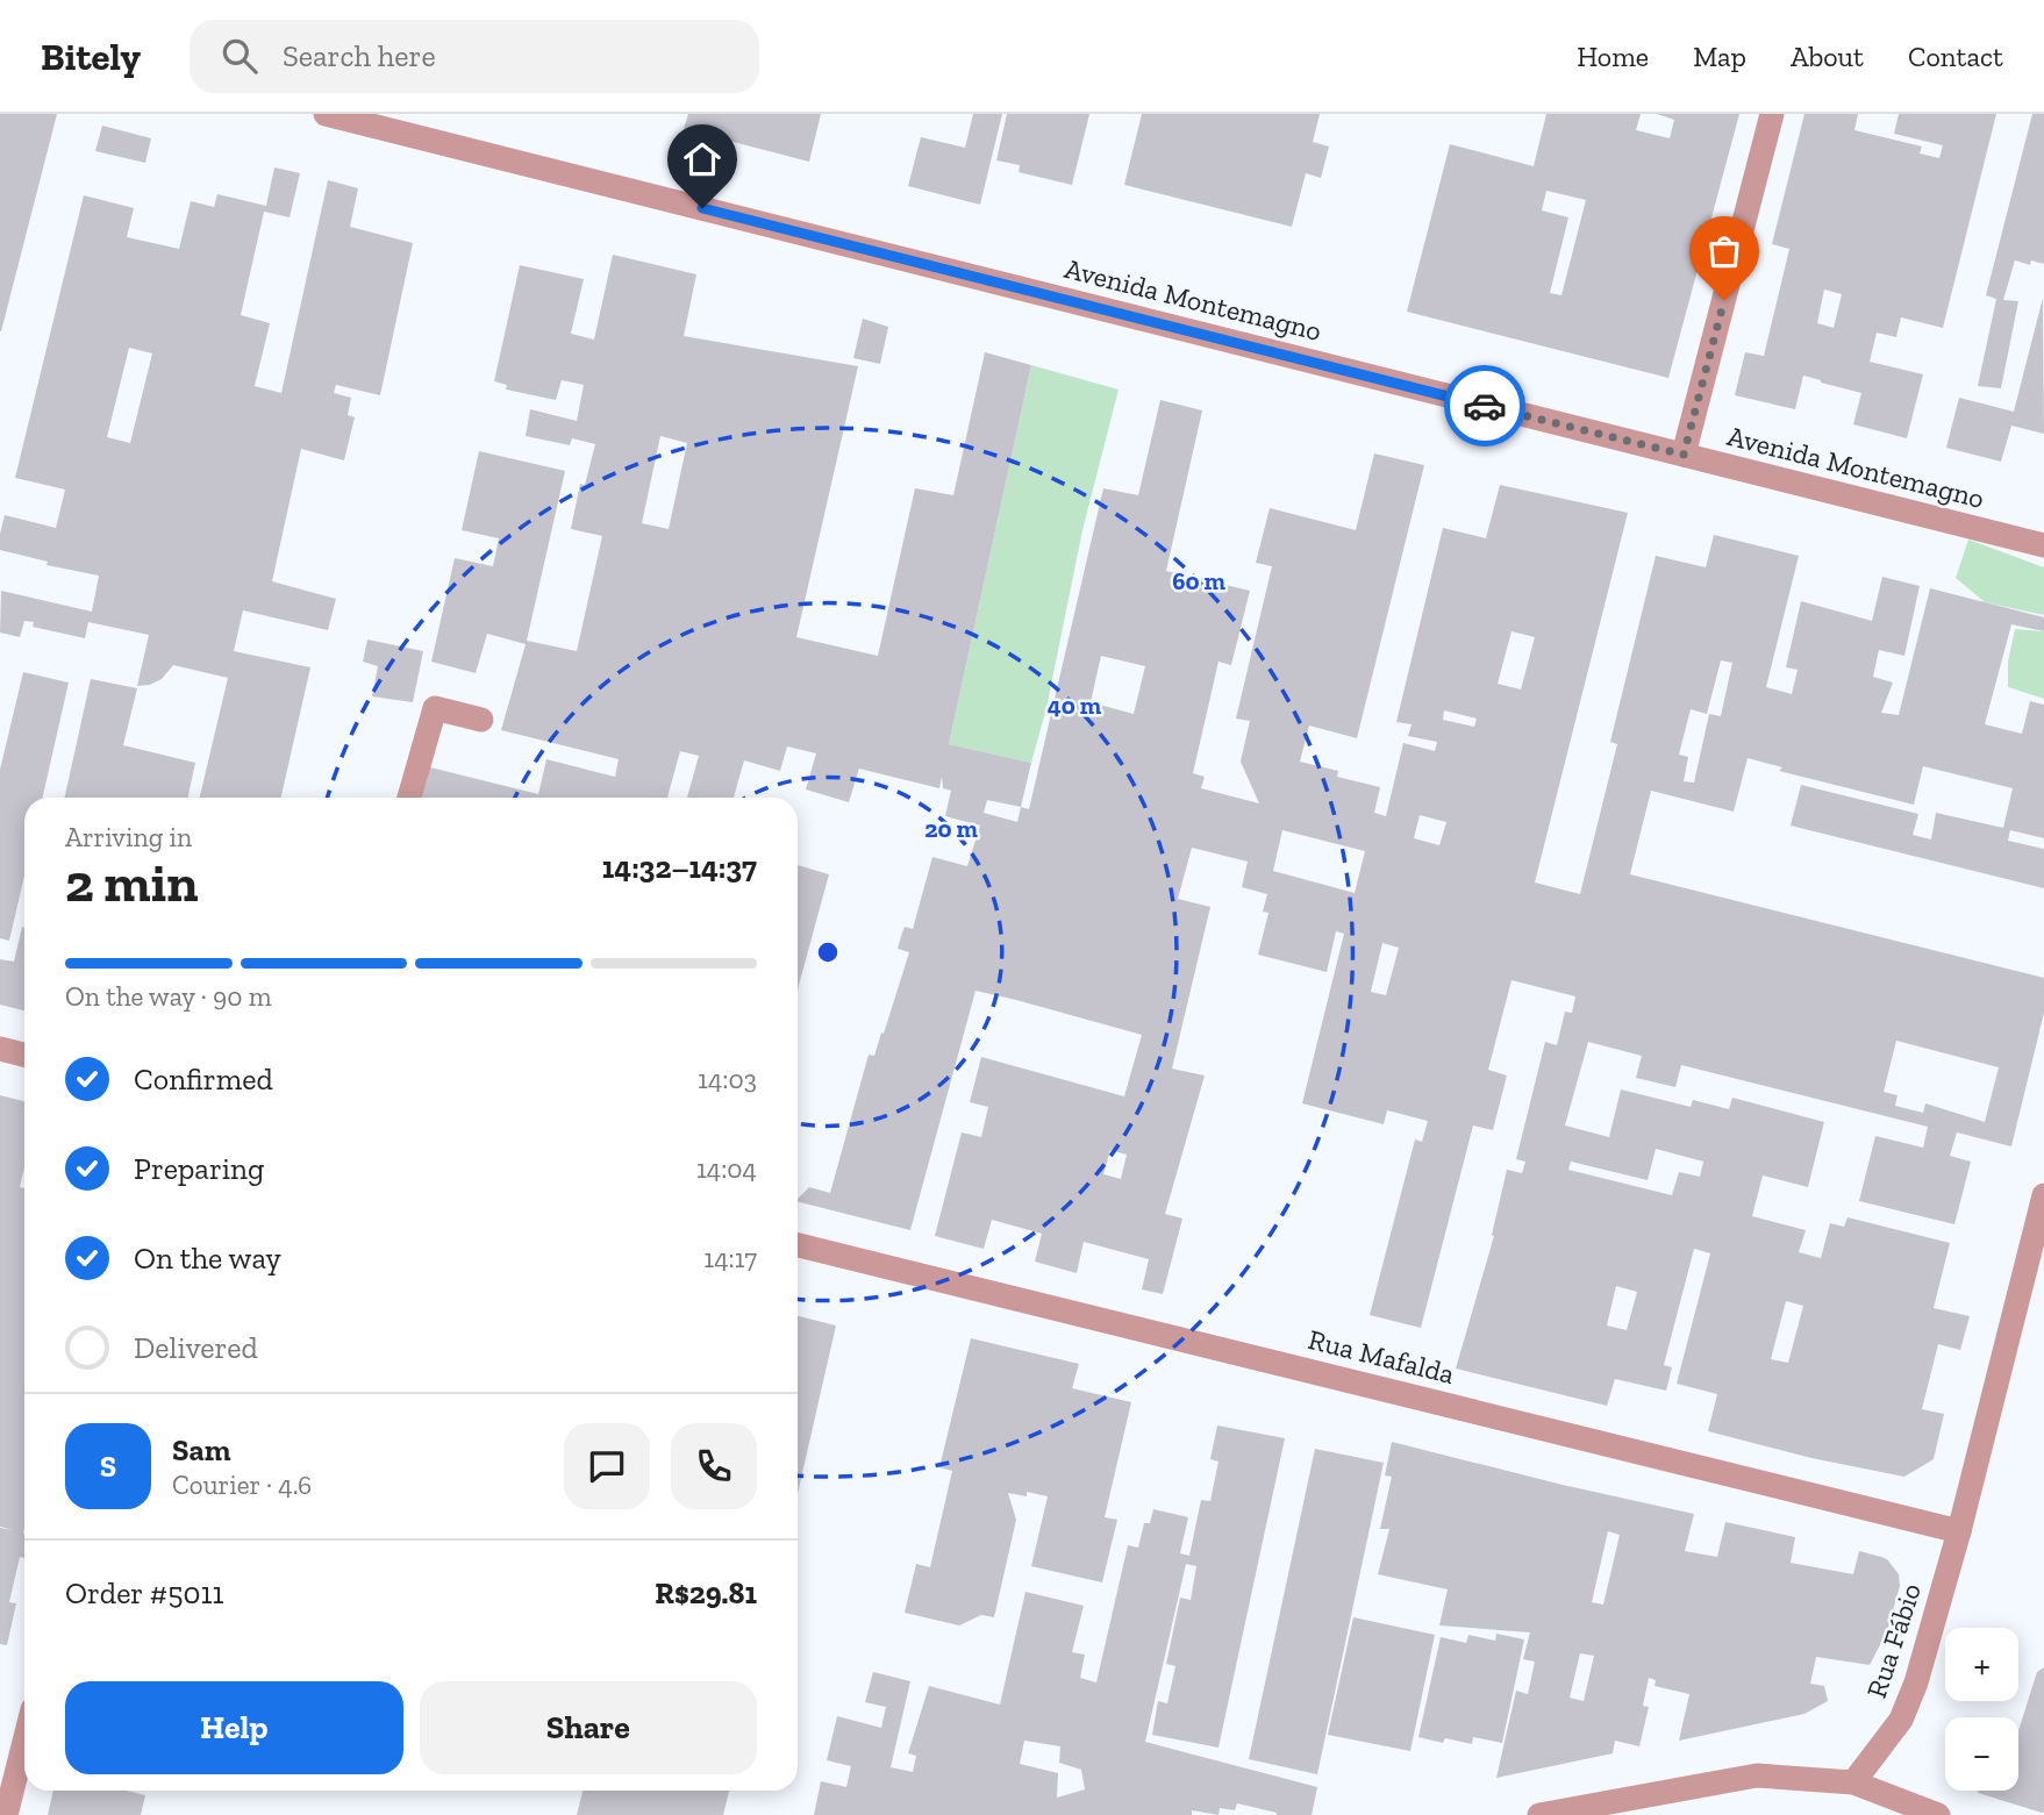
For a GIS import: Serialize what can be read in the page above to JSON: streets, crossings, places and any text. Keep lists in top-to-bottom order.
{
  "streets": {
    "street": ["Avenida Montemagno", "Rua Mafalda", "Rua Fábio"]
  },
  "crossings": [
    ["Rua Mafalda", "Rua Fábio"]
  ],
  "page": {
    "header": "Bitely",
    "search": "Search here",
    "nav": [
      "Home",
      "Map",
      "About",
      "Contact"
    ],
    "heading": ["2 min", "Arriving in", "14:32–14:37"],
    "panel": [
      "Sam",
      "Courier · 4.6",
      "Order #5011",
      "R$29.81"
    ],
    "bar": "On the way · 90 m",
    "list": [
      ["Confirmed", "14:03"],
      ["Preparing", "14:04"],
      ["On the way", "14:17"],
      "Delivered"
    ],
    "round": "S",
    "map_buttons": ["+", "−"],
    "buttons": ["Help", "Share"]
  },
  "rings": ["60 m", "40 m", "20 m"]
}
